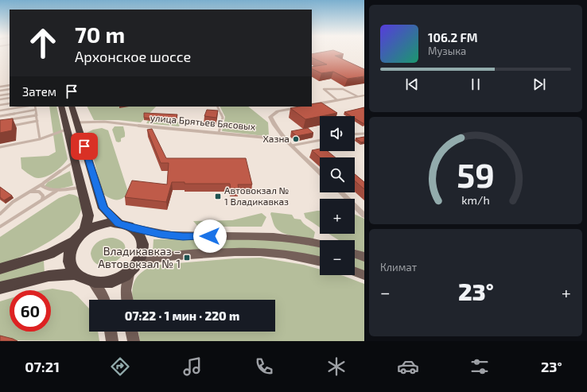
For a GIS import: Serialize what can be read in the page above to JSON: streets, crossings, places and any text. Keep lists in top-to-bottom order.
{
  "streets": {
    "street": ["улица Брятьев Бясовых"]
  },
  "places": {
    "other": ["Хазна"],
    "transit": ["Автовокзал № 1 Владикавказ", "Владикавказ – Автовокзал № 1"]
  },
  "page": {
    "turn": ["70 m", "Архонское шоссе"],
    "song": ["106.2 FM", "Музыка"],
    "then": "Затем",
    "map_buttons": ["+", "−"],
    "tile": "Климат",
    "heat": ["−", "23°", "+"],
    "limit": "60",
    "trip": "07:22 · 1 мин · 220 m",
    "tabs": ["07:21", "23°"],
    "gauge": ["59", "km/h"]
  }
}
